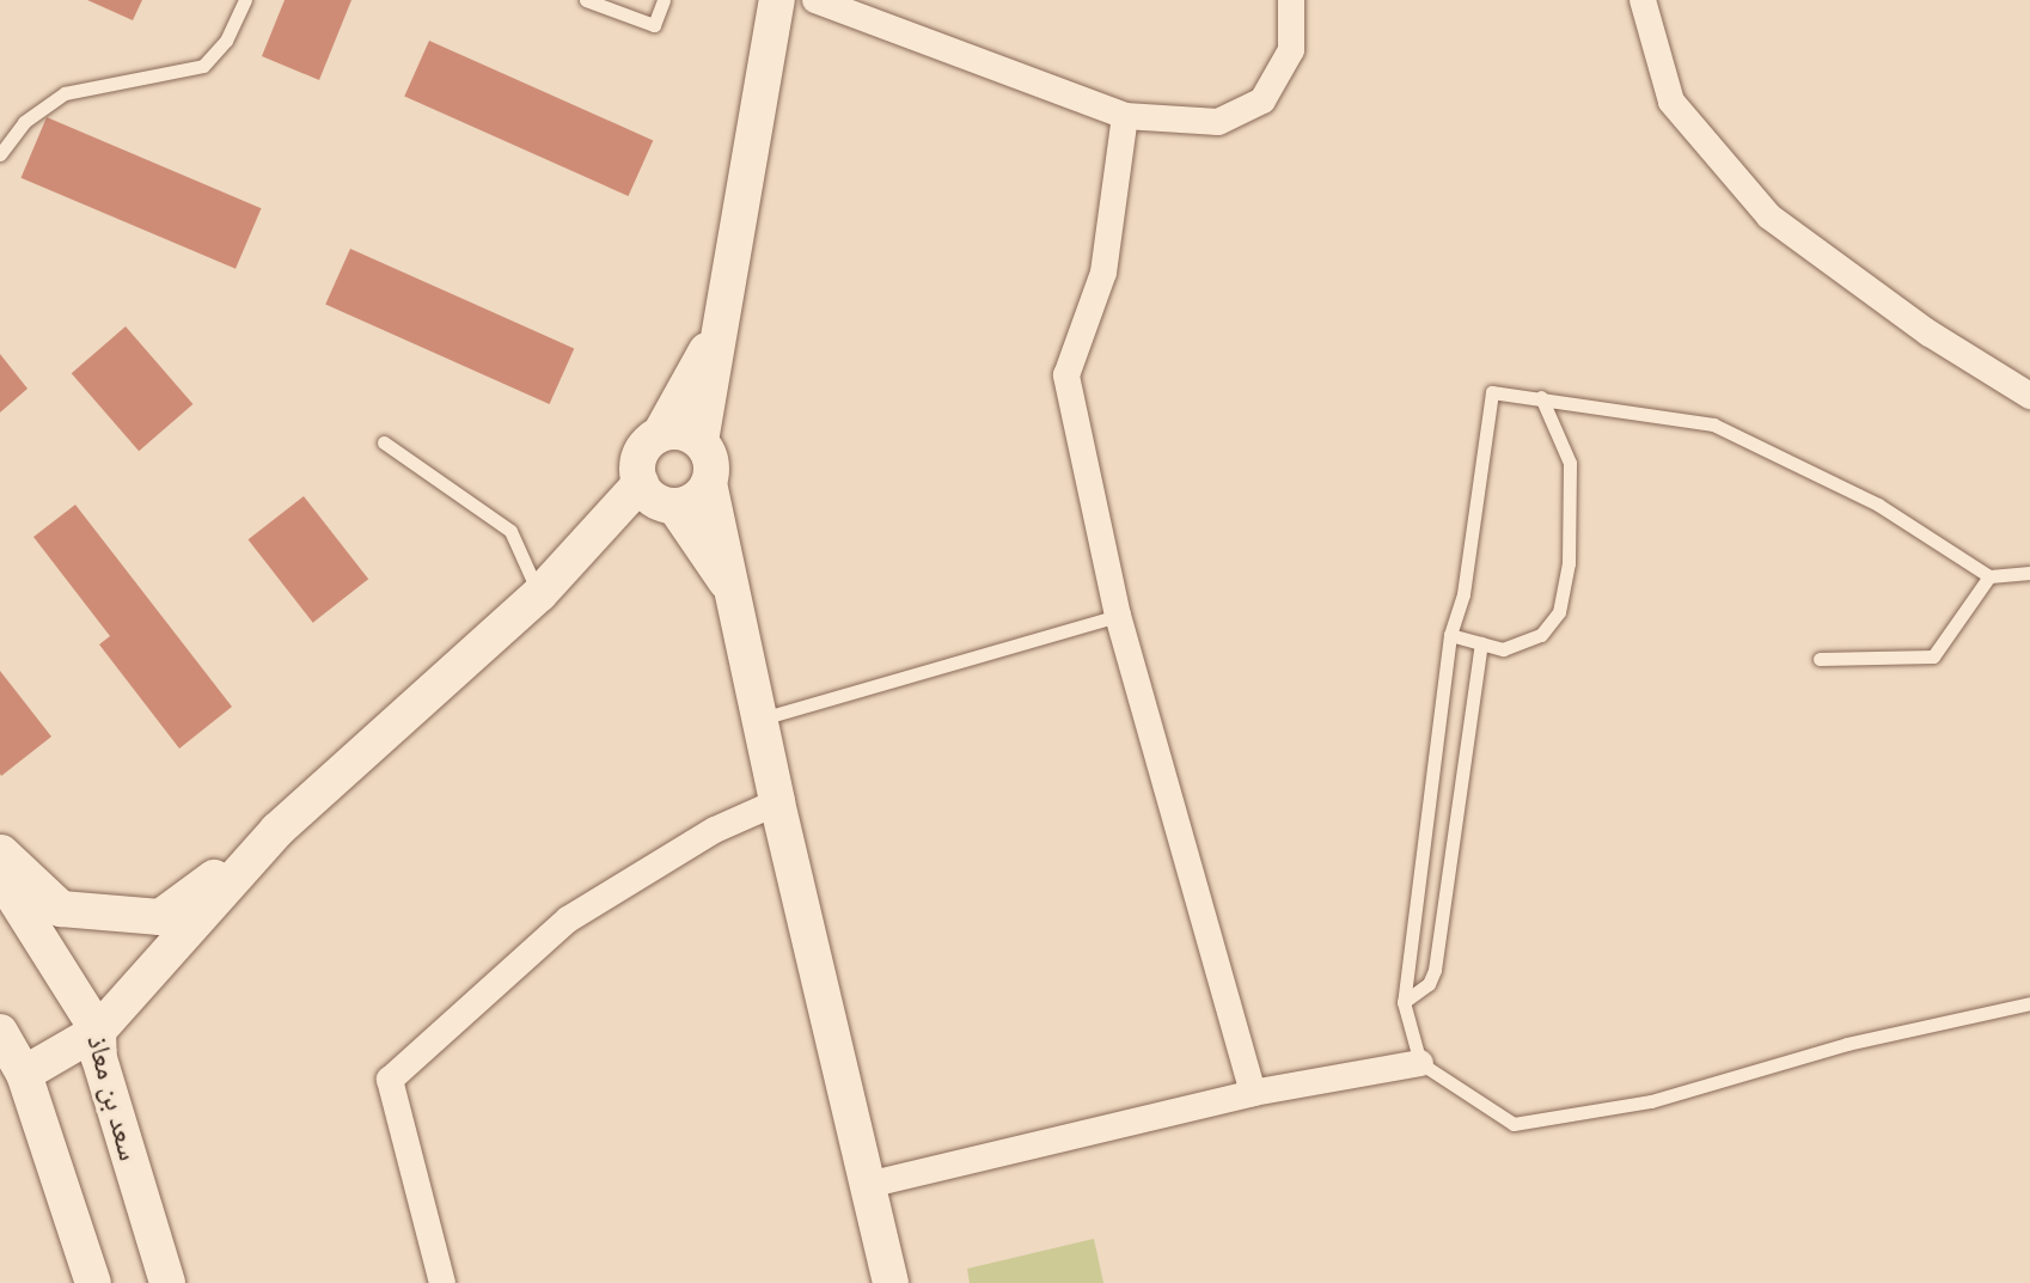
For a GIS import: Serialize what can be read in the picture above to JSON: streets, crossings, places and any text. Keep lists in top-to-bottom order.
{
  "streets": {
    "street": ["سعد بن معاذ"]
  }
}
